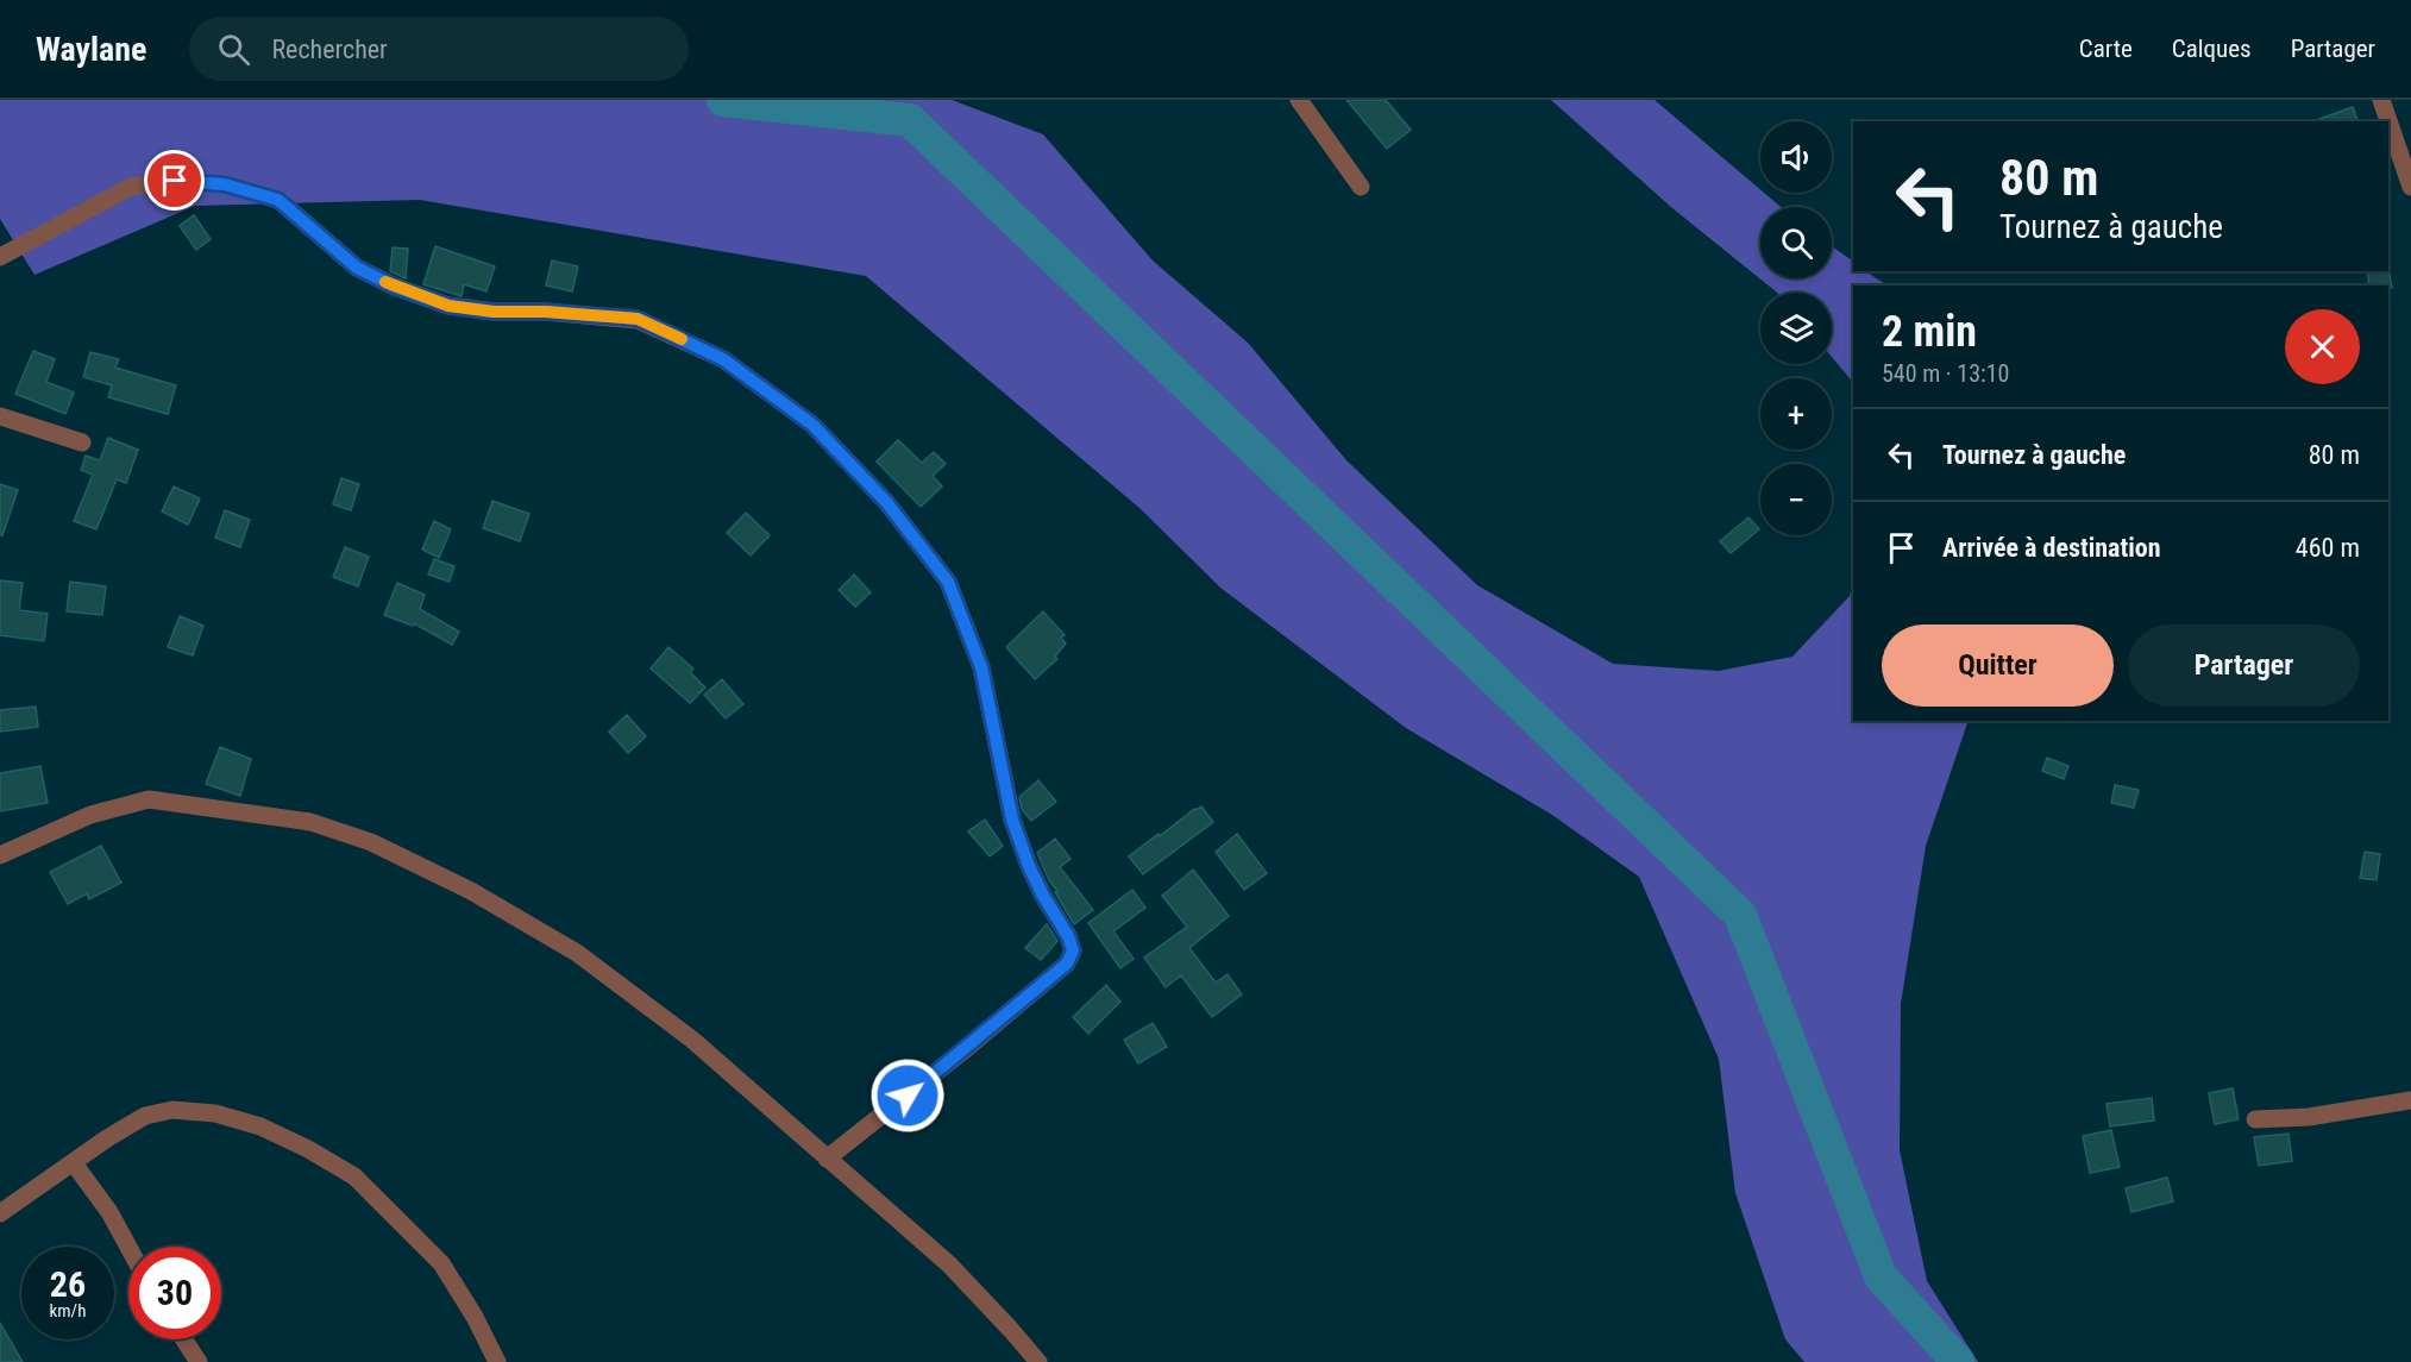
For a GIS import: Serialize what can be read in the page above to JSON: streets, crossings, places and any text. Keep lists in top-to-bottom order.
{
  "page": {
    "header": "Waylane",
    "search": "Rechercher",
    "nav": ["Carte", "Calques", "Partager"],
    "map_buttons": ["+", "−"],
    "turn": ["80 m", "Tournez à gauche"],
    "heading": ["2 min", "540 m · 13:10"],
    "list": [
      {
        "name": "Tournez à gauche",
        "value": "80 m"
      },
      {
        "name": "Arrivée à destination",
        "value": "460 m"
      }
    ],
    "buttons": ["Quitter", "Partager"],
    "speed": "26 km/h",
    "limit": "30"
  }
}
